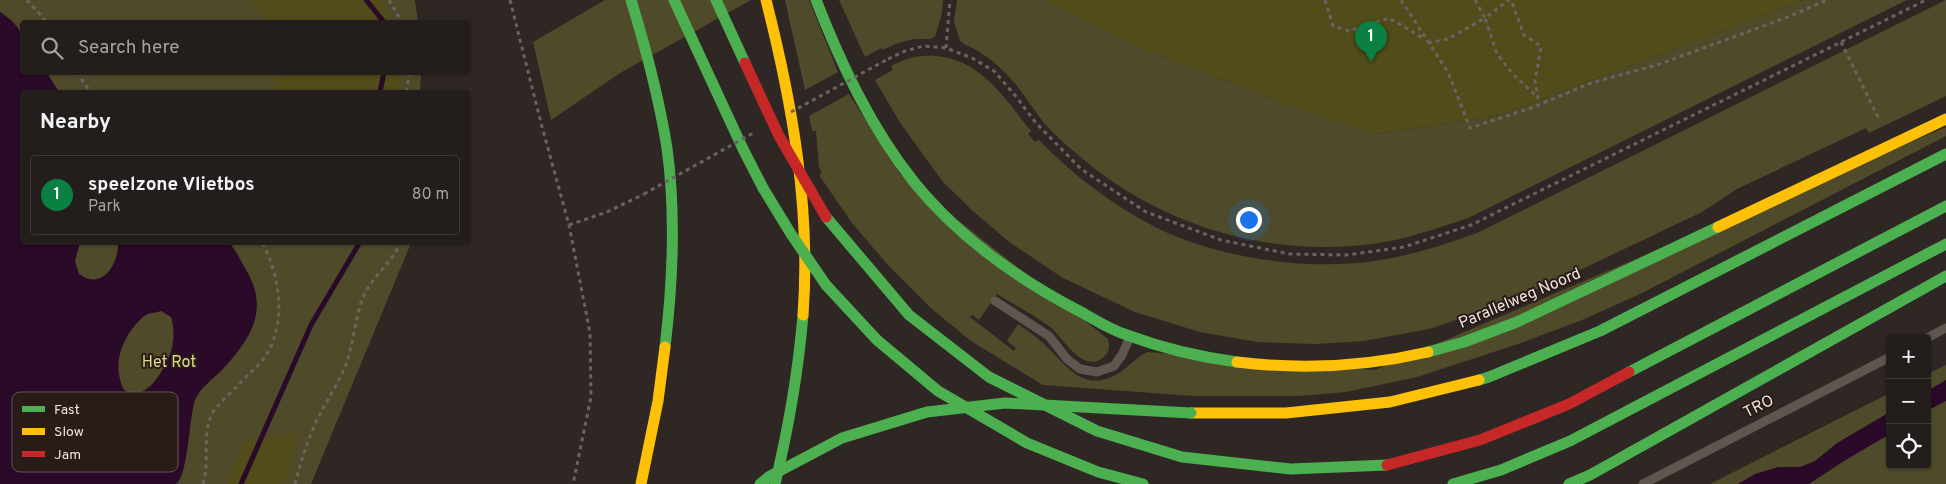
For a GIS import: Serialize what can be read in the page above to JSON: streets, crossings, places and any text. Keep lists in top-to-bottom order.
{
  "streets": {
    "highway": ["Parallelweg Noord"],
    "lane": ["TRO"]
  },
  "parks": ["Het Rot"],
  "legend": ["Fast", "Slow", "Jam"],
  "page": {
    "search": "Search here",
    "pins": "1",
    "heading": "Nearby",
    "list": [
      {
        "mark": "1",
        "name": "speelzone Vlietbos",
        "note": "Park",
        "value": "80 m"
      }
    ],
    "map_buttons": ["+", "−"]
  }
}
